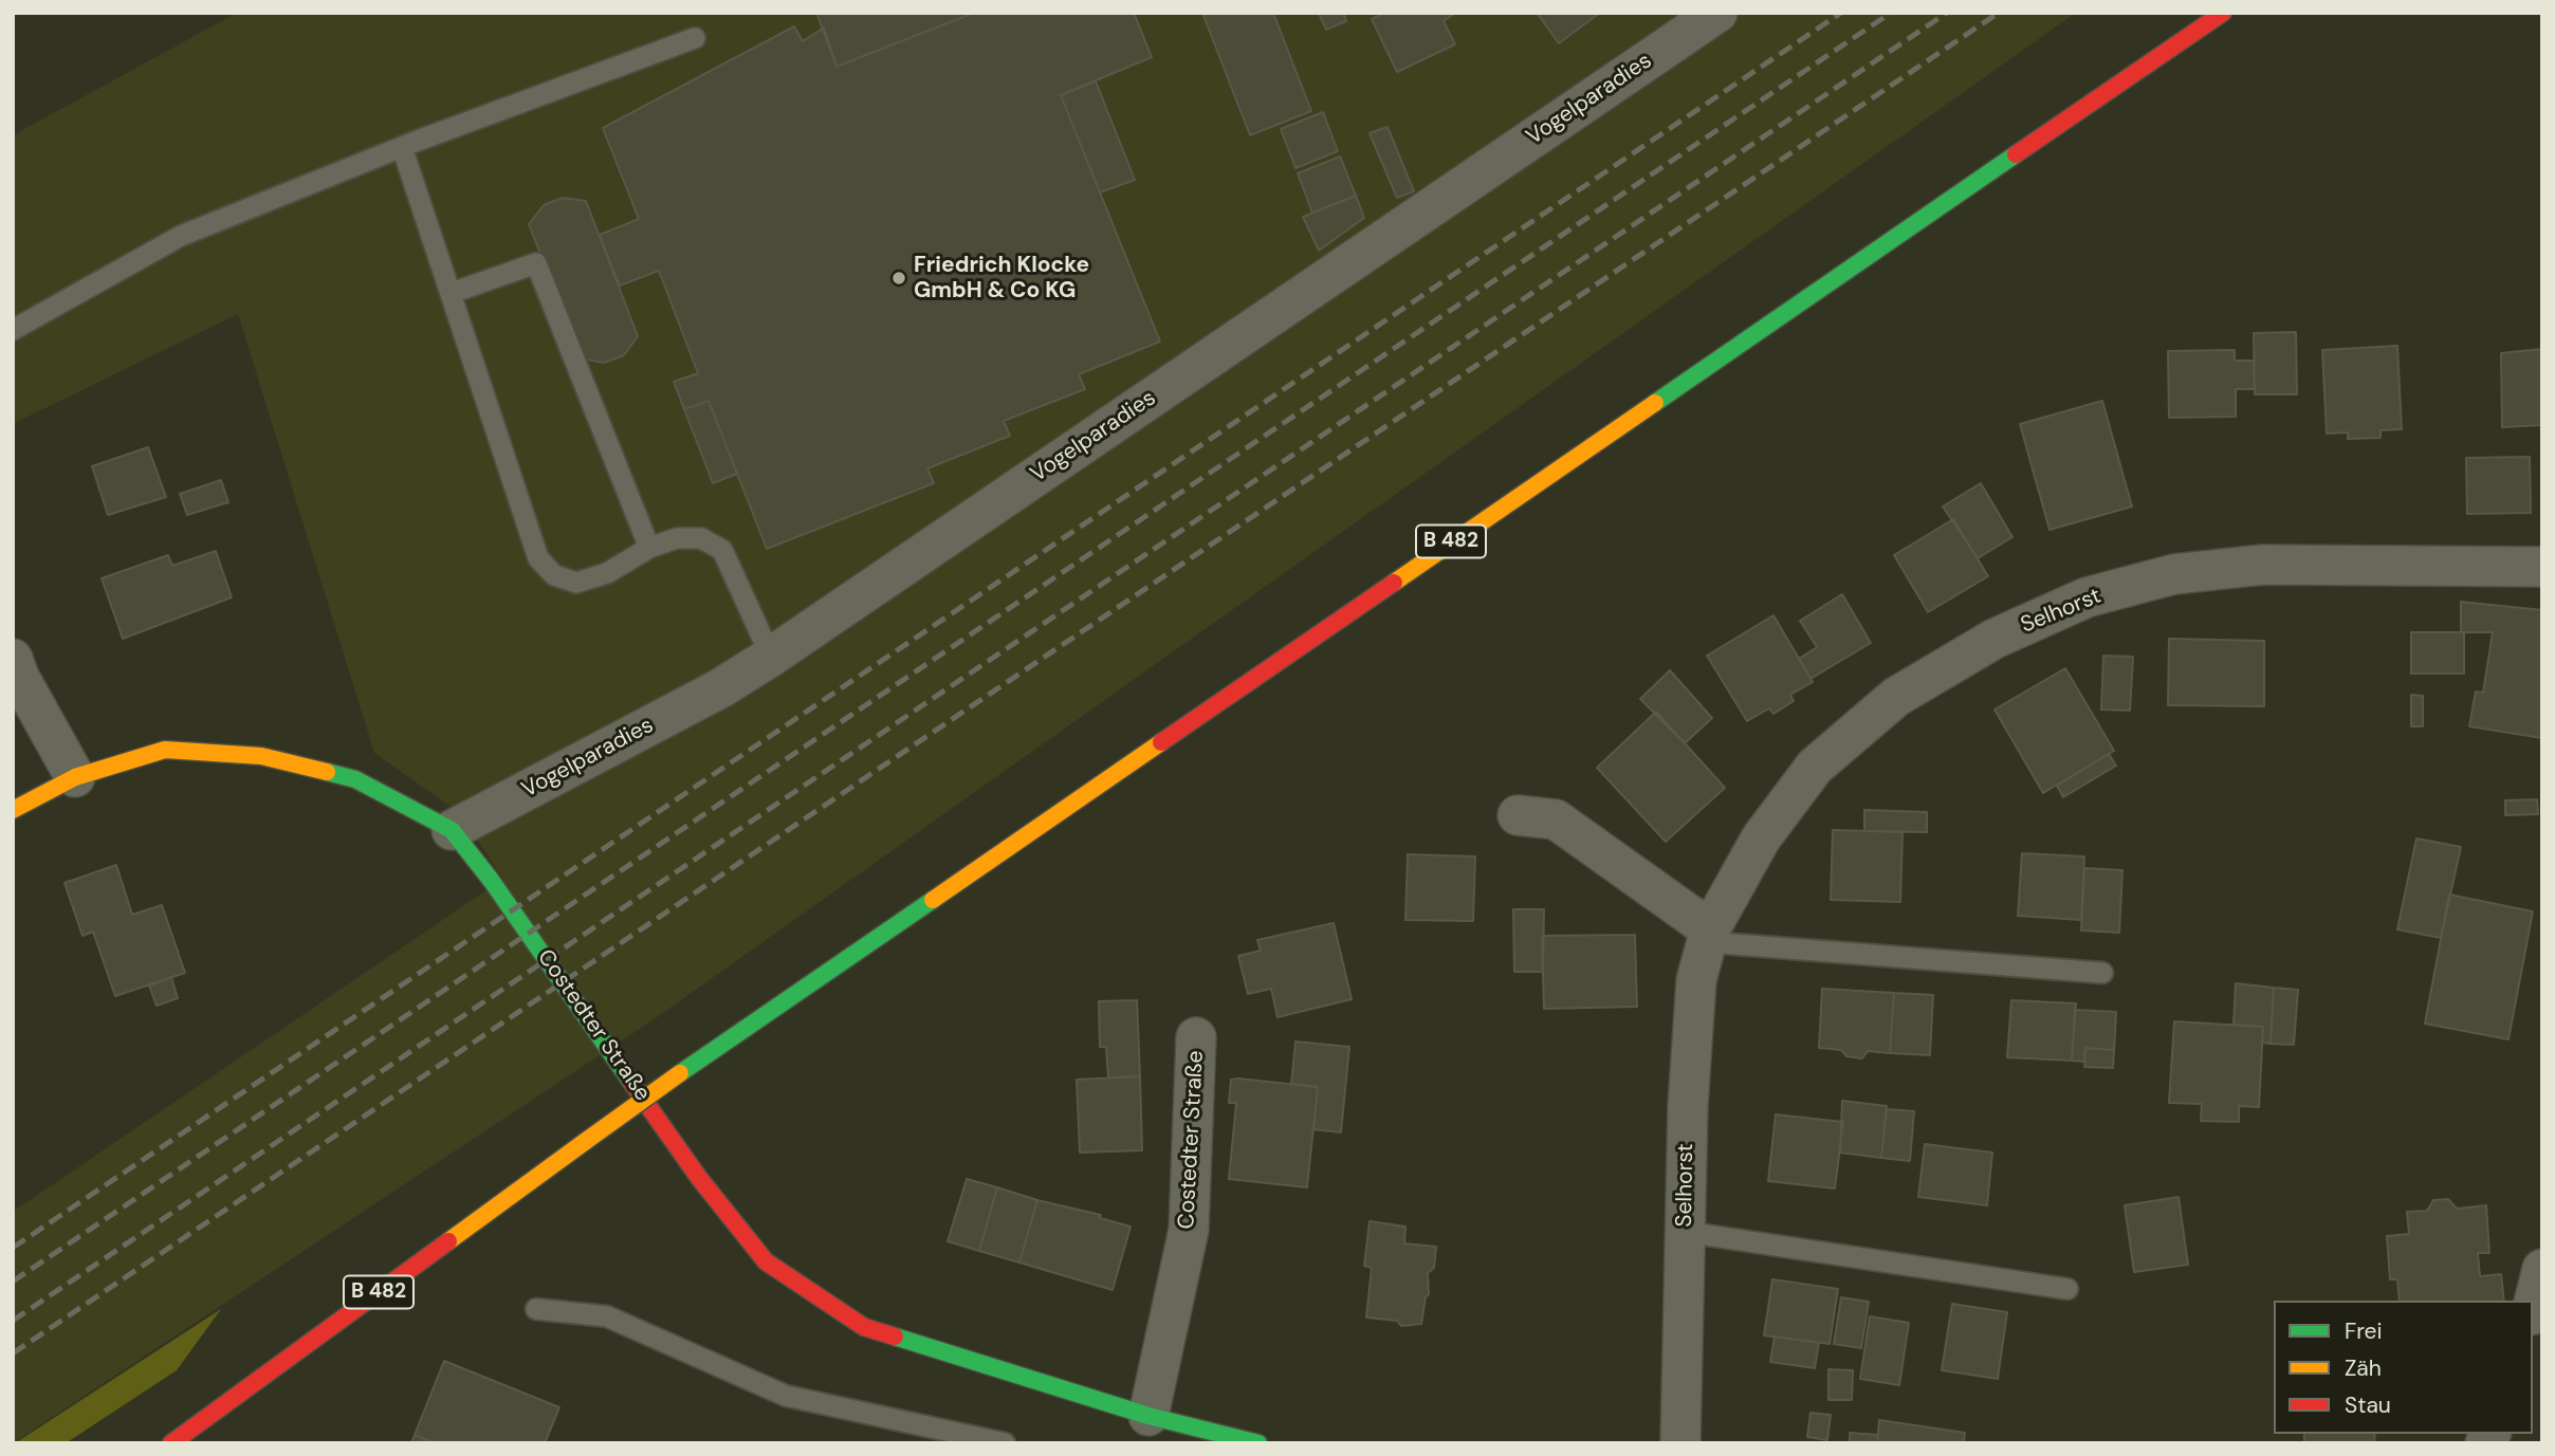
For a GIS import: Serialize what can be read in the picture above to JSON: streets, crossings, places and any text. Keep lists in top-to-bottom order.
{
  "streets": {
    "main road": ["B 482", "Costedter Straße"],
    "street": ["Vogelparadies", "Selhorst"]
  },
  "crossings": [
    ["Vogelparadies", "Costedter Straße"]
  ],
  "places": ["Friedrich Klocke GmbH & Co KG"],
  "legend": ["Frei", "Zäh", "Stau"]
}
